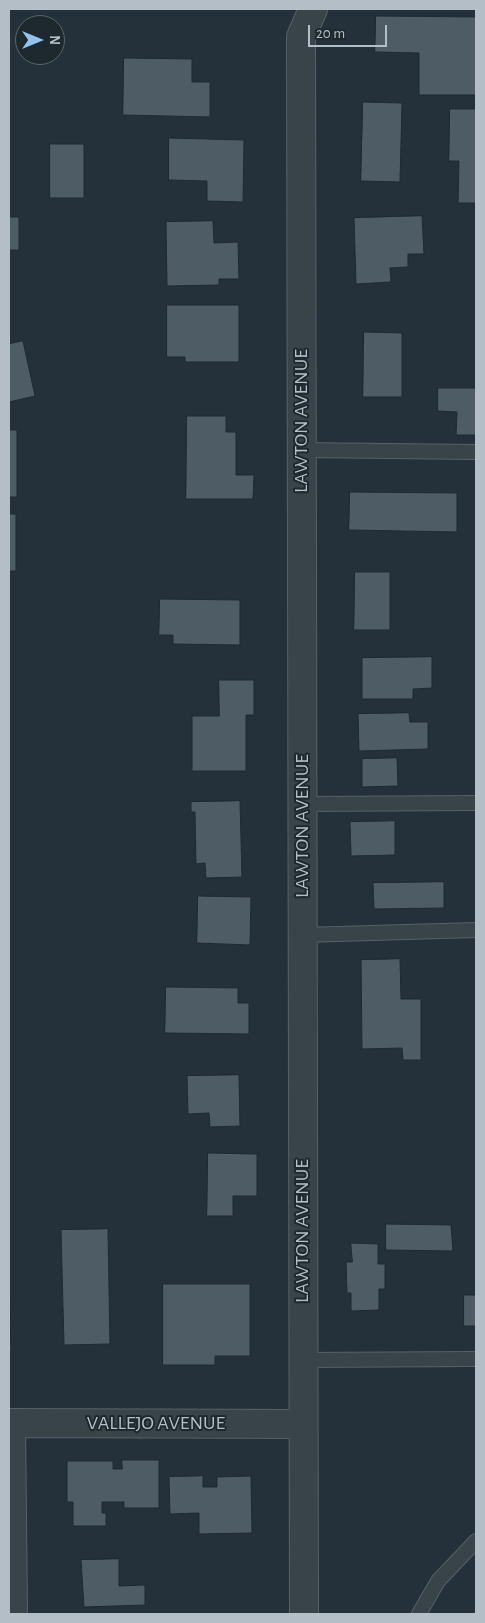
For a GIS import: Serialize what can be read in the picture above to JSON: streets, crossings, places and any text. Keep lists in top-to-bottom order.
{
  "streets": {
    "street": ["LAWTON AVENUE", "VALLEJO AVENUE"]
  },
  "crossings": [
    ["LAWTON AVENUE", "VALLEJO AVENUE"]
  ],
  "scale_bar": "20 m",
  "north": "right"
}
